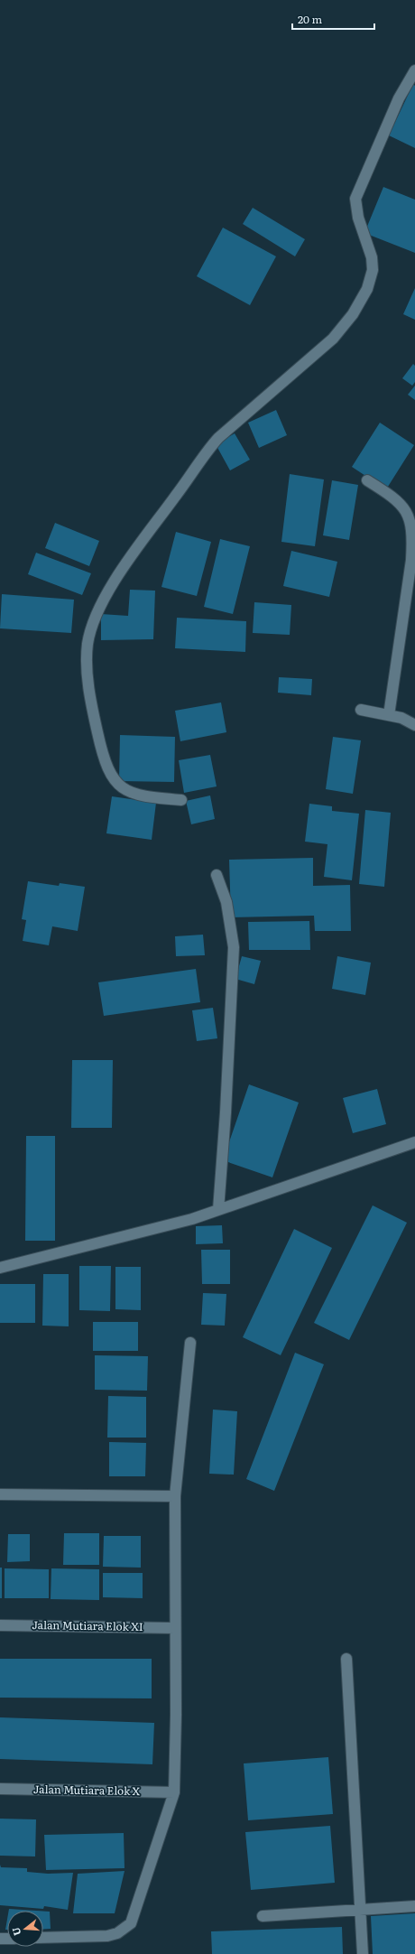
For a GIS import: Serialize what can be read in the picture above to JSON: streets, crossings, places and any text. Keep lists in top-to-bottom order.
{
  "streets": {
    "street": ["Jalan Mutiara Elok XI", "Jalan Mutiara Elok X"]
  },
  "scale_bar": "20 m",
  "north": "left"
}
